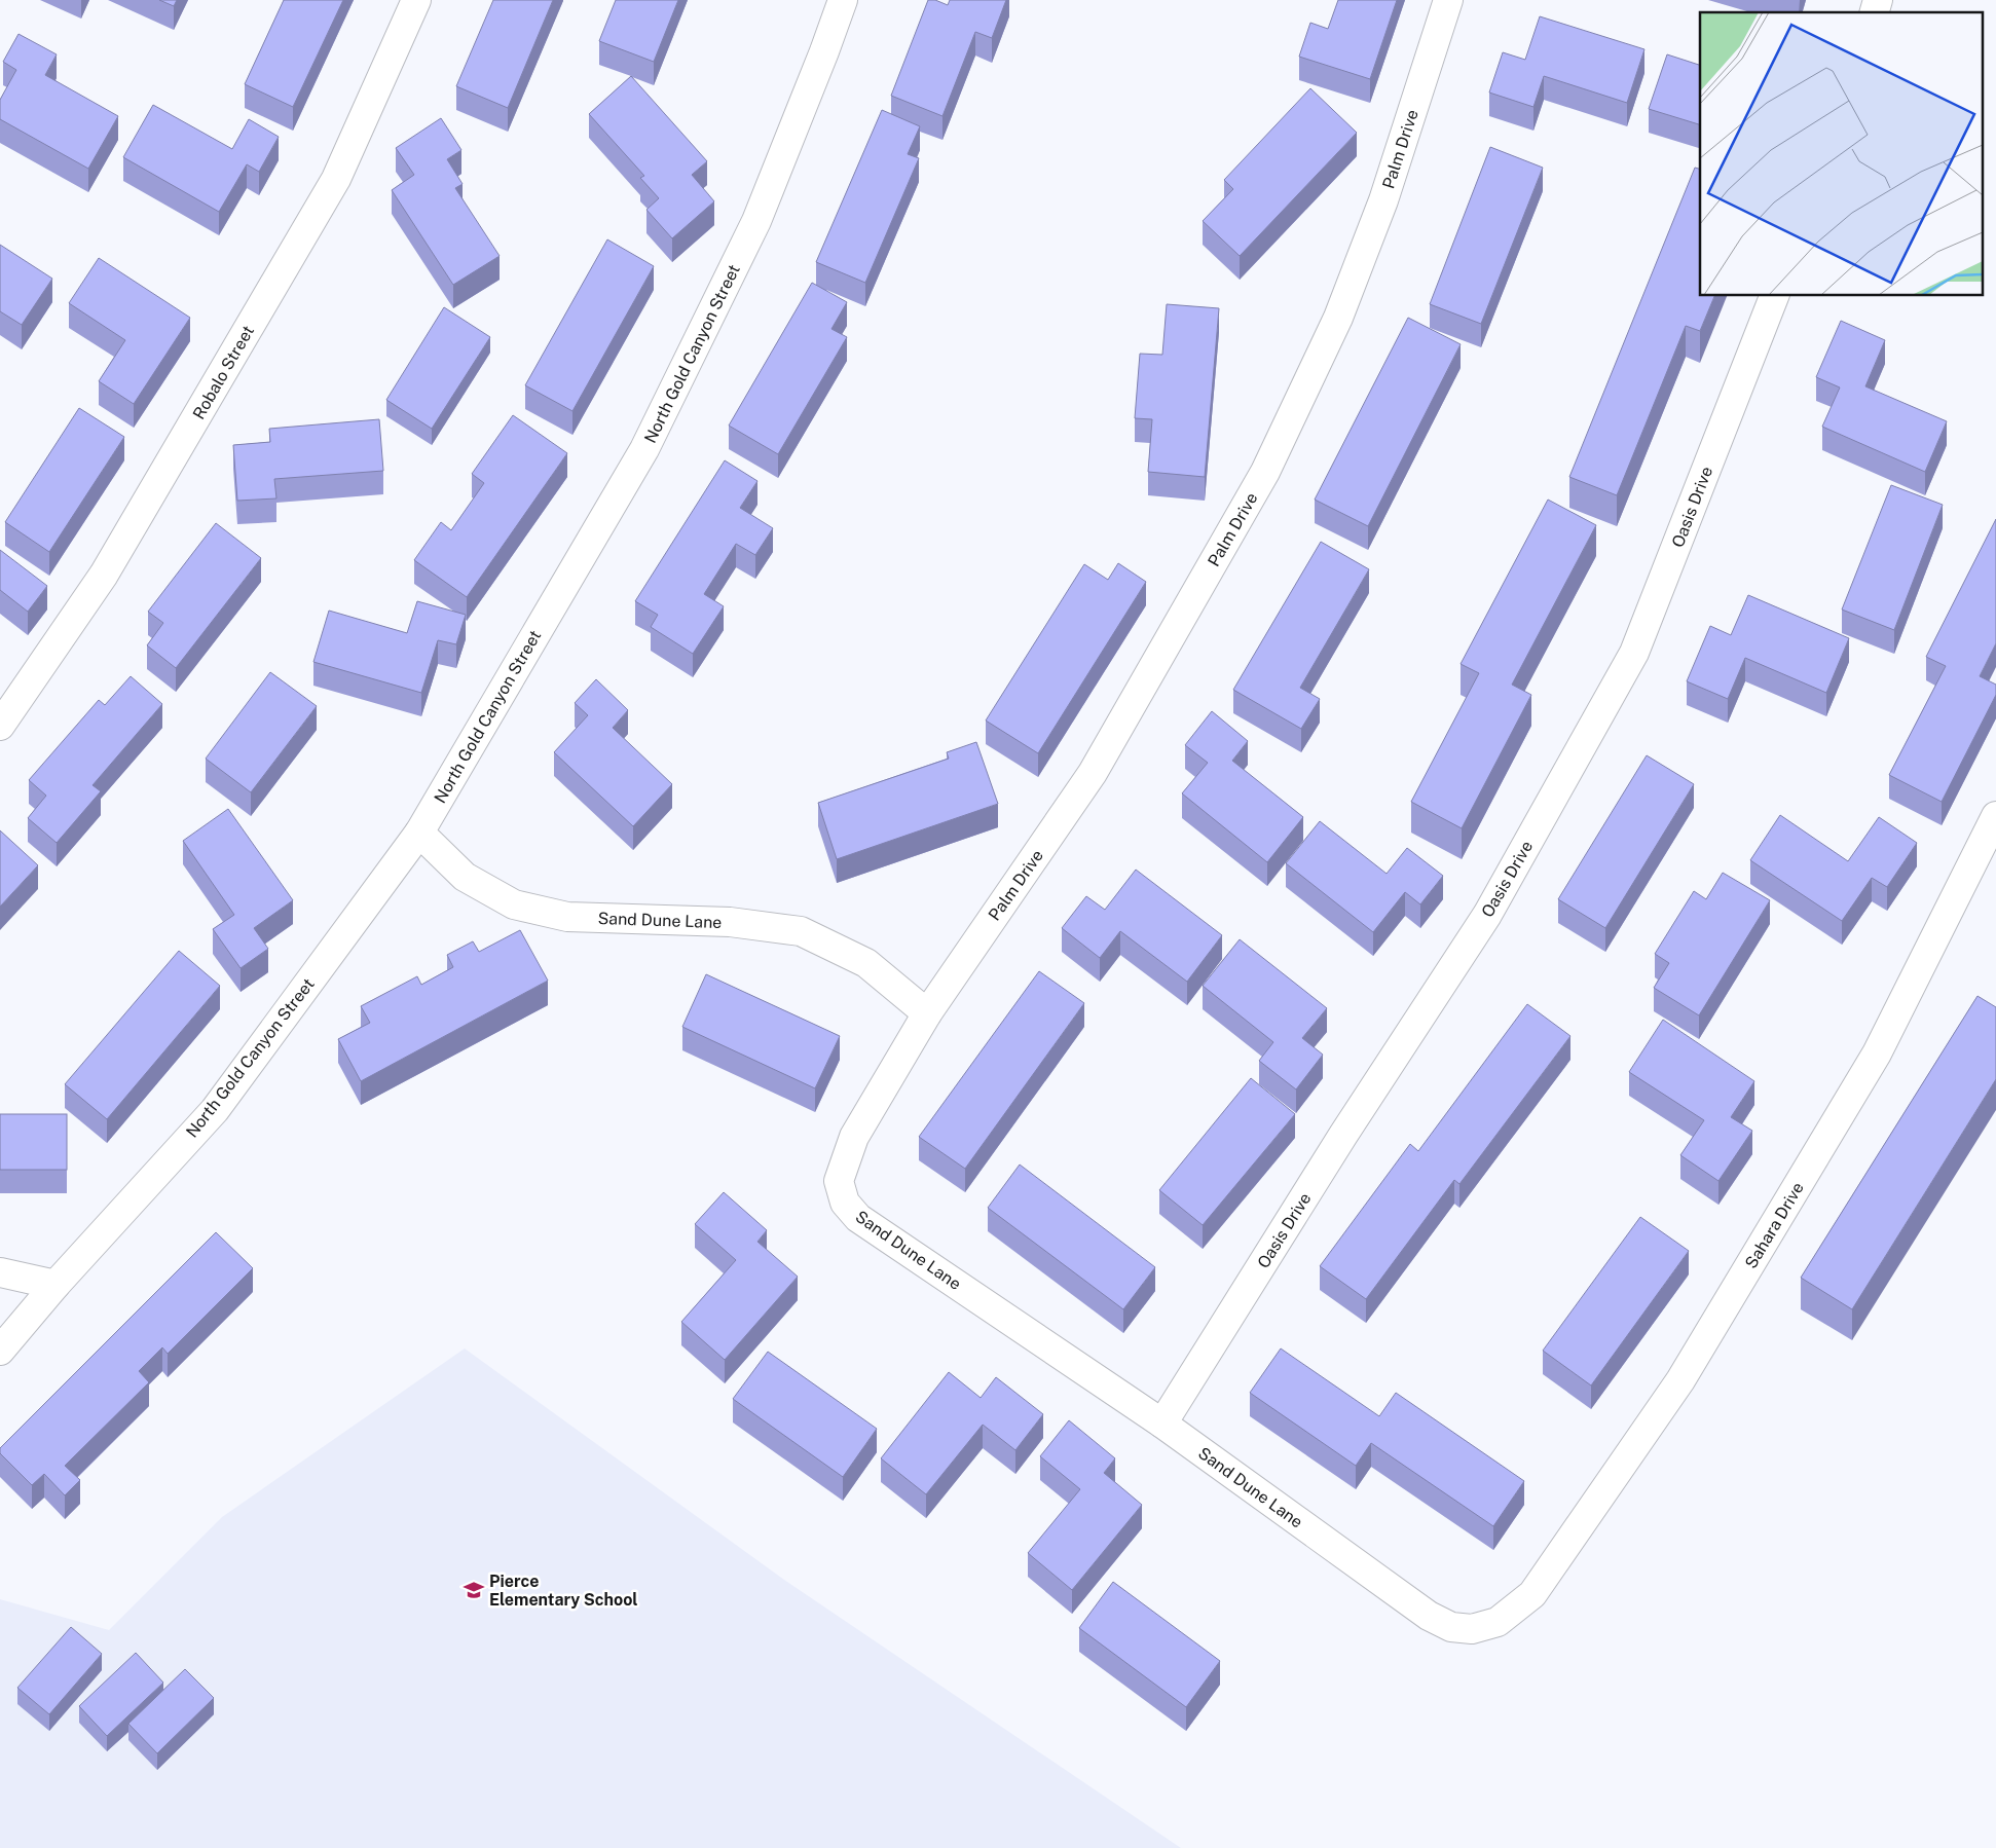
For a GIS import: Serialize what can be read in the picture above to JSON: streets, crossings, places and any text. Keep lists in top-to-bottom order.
{
  "streets": {
    "street": [
      "Palm Drive",
      "North Gold Canyon Street",
      "Robalo Street",
      "Oasis Drive",
      "Sand Dune Lane",
      "Sahara Drive"
    ]
  },
  "crossings": [
    ["Palm Drive", "Sand Dune Lane"],
    ["North Gold Canyon Street", "Sand Dune Lane"],
    ["Oasis Drive", "Sand Dune Lane"],
    ["Sand Dune Lane", "Sahara Drive"]
  ],
  "places": {
    "school or university": ["Pierce Elementary School"]
  }
}
